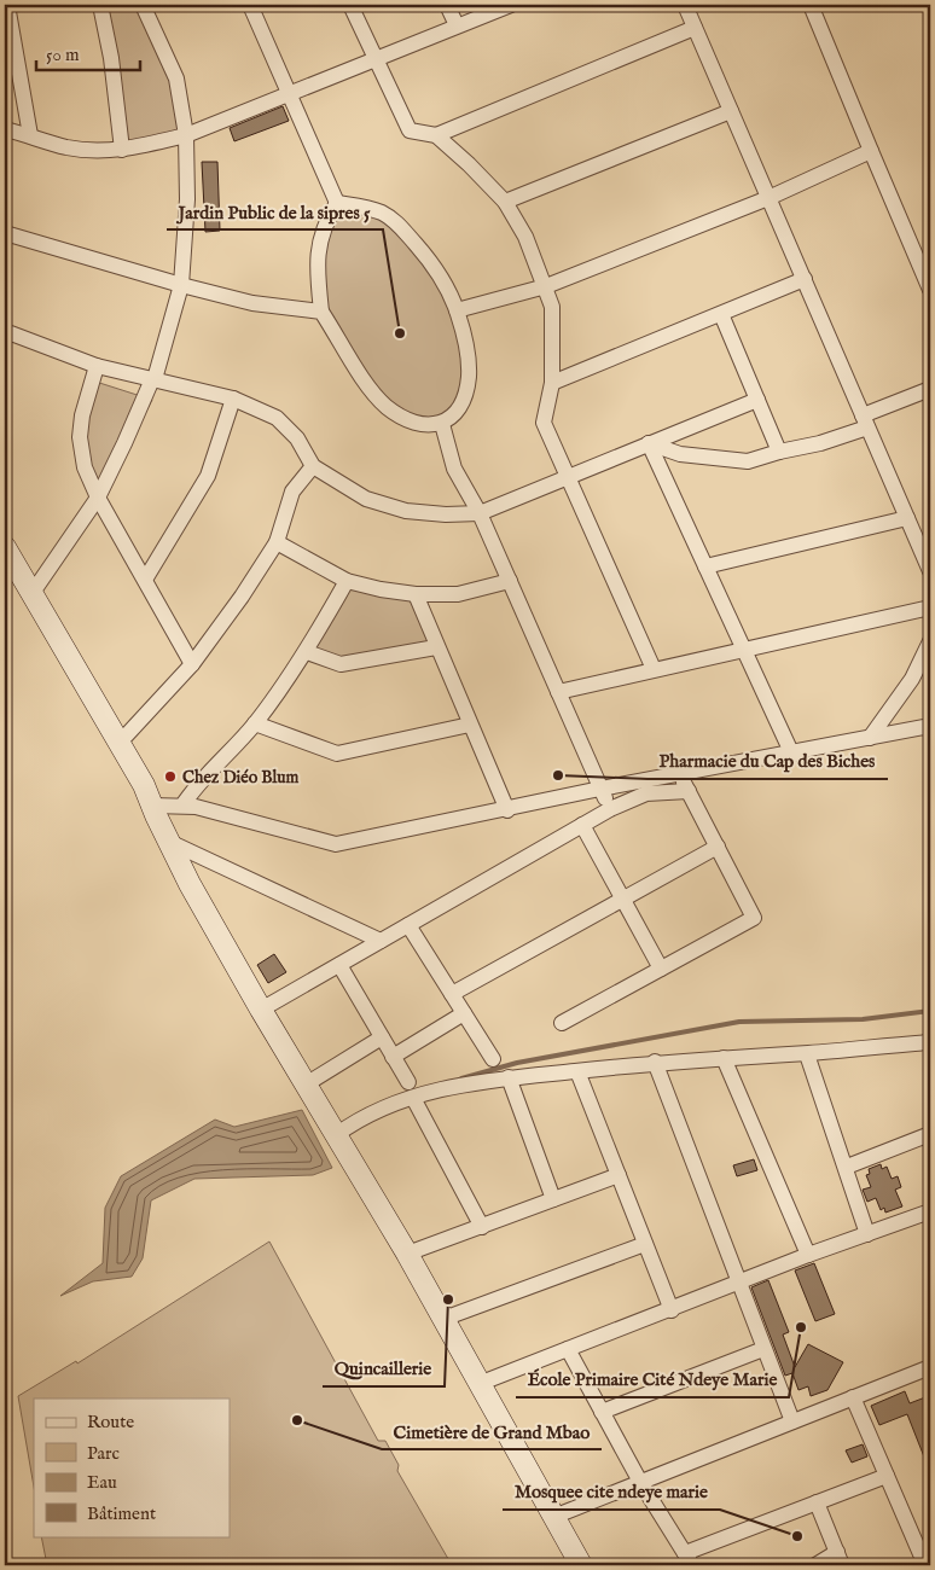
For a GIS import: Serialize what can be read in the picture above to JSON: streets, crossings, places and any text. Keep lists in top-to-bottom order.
{
  "places": [
    "Jardin Public de la sipres 5",
    "Pharmacie du Cap des Biches",
    "Chez Diéo Blum",
    "Quincaillerie",
    "École Primaire Cité Ndeye Marie",
    "Cimetière de Grand Mbao",
    "Mosquee cite ndeye marie"
  ],
  "legend": [
    "Route",
    "Parc",
    "Eau",
    "Bâtiment"
  ],
  "scale_bar": "50 m"
}
